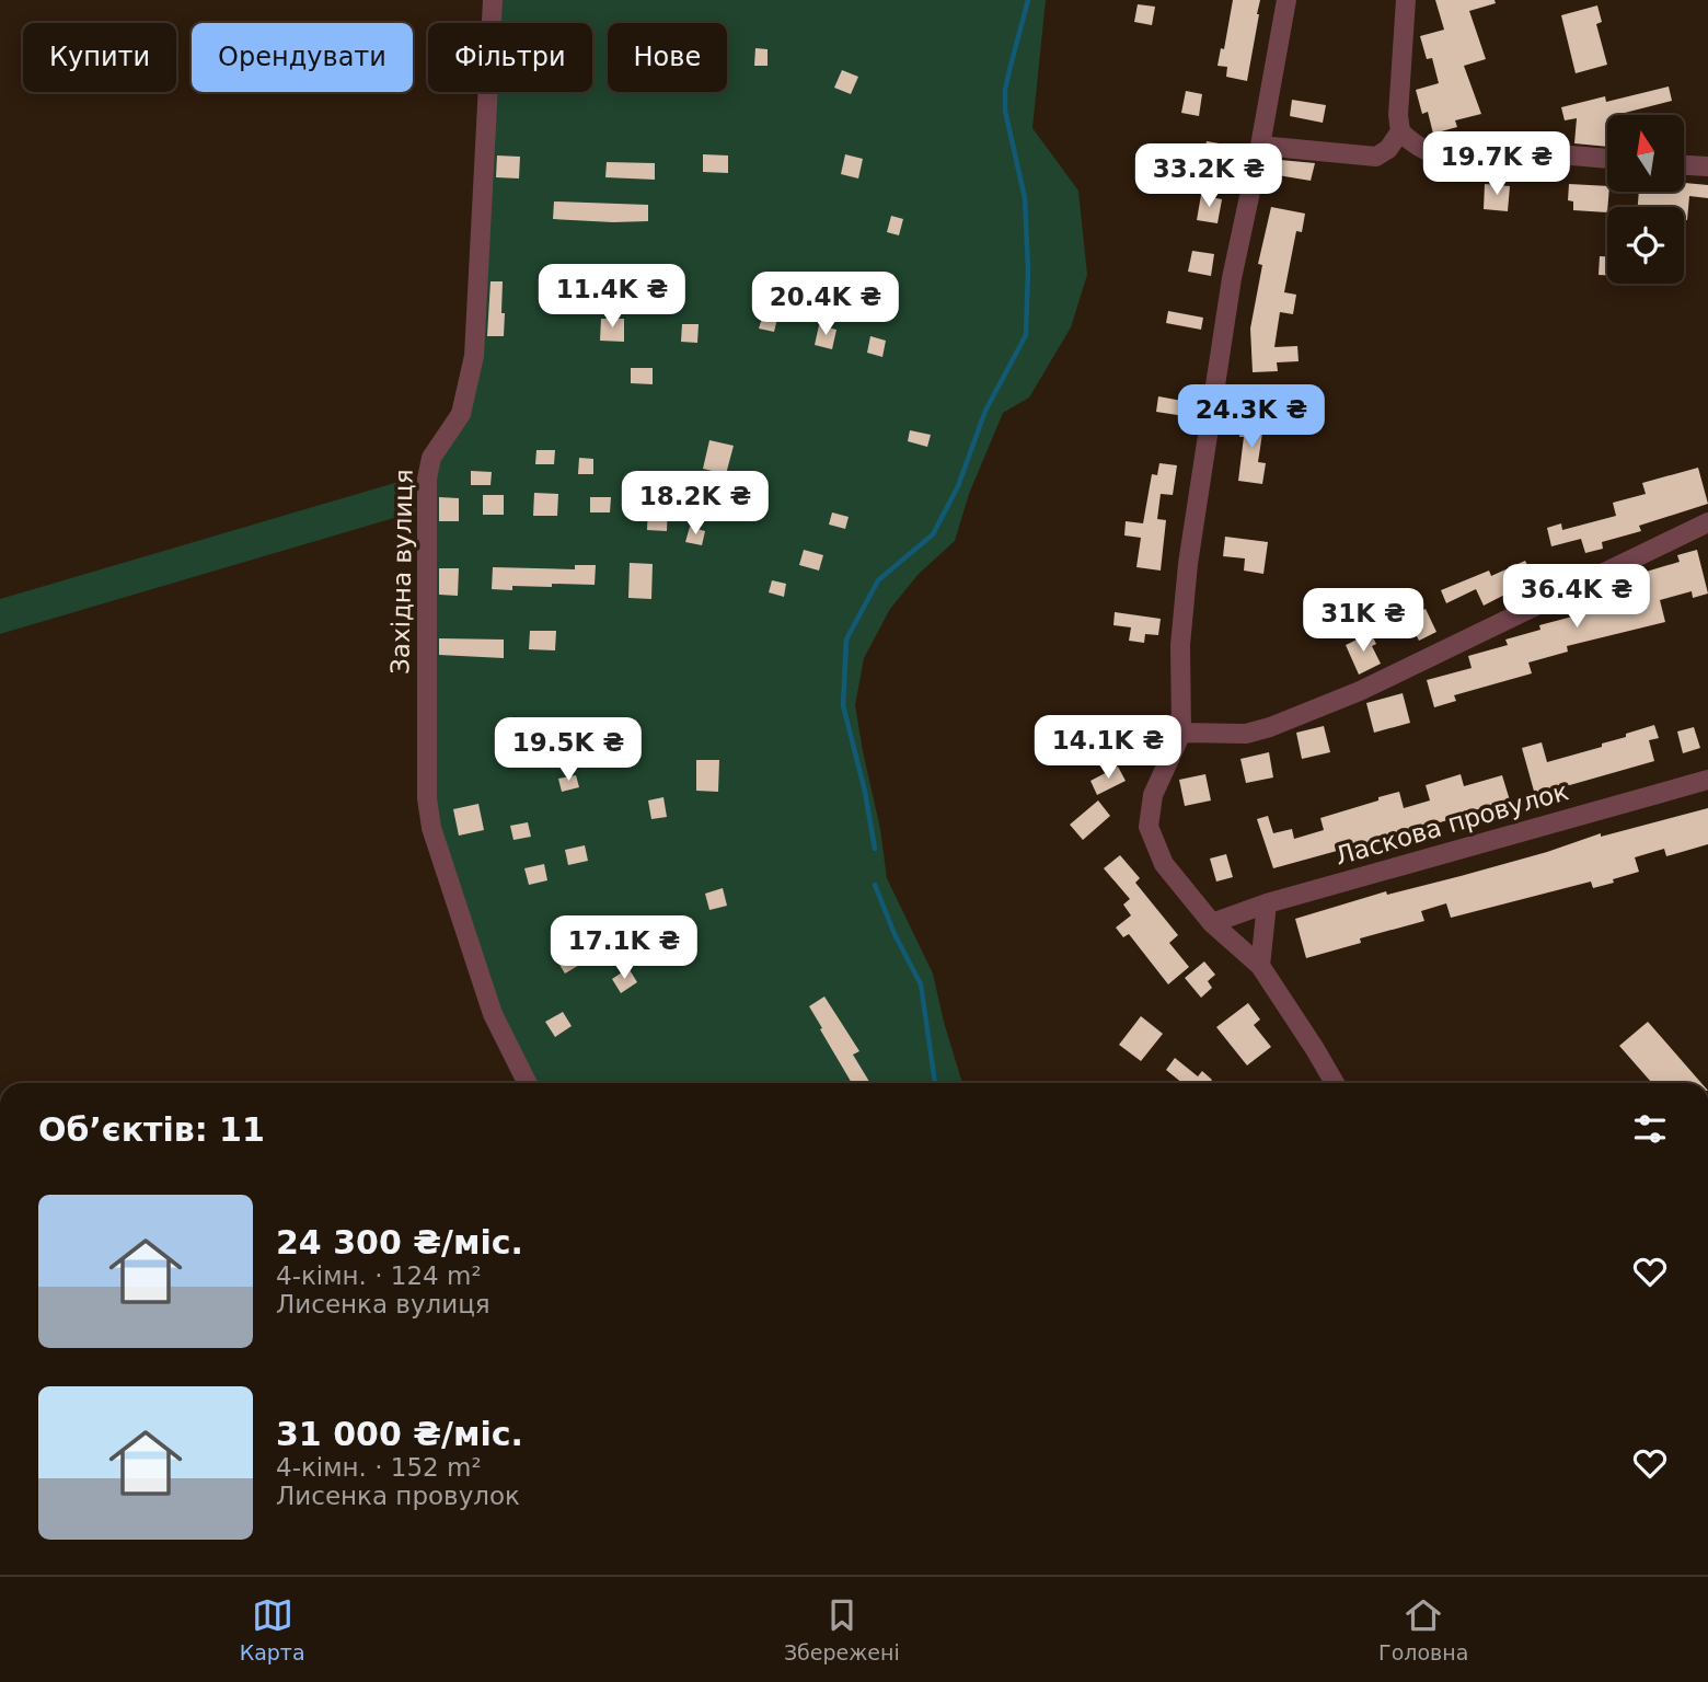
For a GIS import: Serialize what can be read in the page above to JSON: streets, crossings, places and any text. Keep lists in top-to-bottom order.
{
  "streets": {
    "street": ["Західна вулиця", "Ласкова провулок"]
  },
  "north": "top",
  "page": {
    "chip": [
      "Купити",
      "Орендувати",
      "Фільтри",
      "Нове"
    ],
    "price": [
      "19.7K ₴",
      "33.2K ₴",
      "11.4K ₴",
      "20.4K ₴",
      "24.3K ₴",
      "18.2K ₴",
      "36.4K ₴",
      "31K ₴",
      "14.1K ₴",
      "19.5K ₴",
      "17.1K ₴"
    ],
    "heading": "Об’єктів: 11",
    "list": [
      {
        "name": "24 300 ₴/міс.",
        "note": "4-кімн. · 124 m² · Лисенка вулиця"
      },
      {
        "name": "31 000 ₴/міс.",
        "note": "4-кімн. · 152 m² · Лисенка провулок"
      }
    ],
    "tabs": ["Карта", "Збережені", "Головна"]
  }
}
